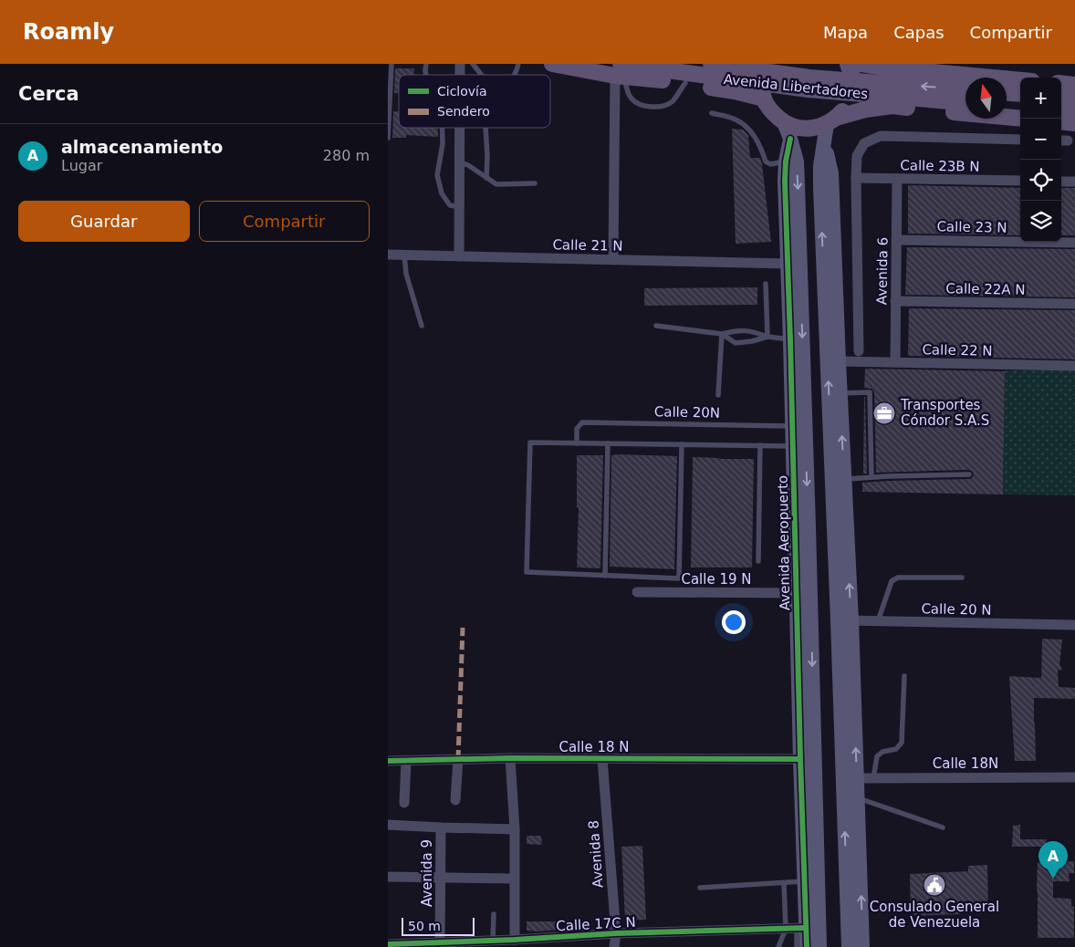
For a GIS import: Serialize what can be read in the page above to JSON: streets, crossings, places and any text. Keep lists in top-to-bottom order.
{
  "streets": {
    "main road": ["Avenida Libertadores", "Avenida Aeropuerto"],
    "street": [
      "Calle 23B N",
      "Calle 23 N",
      "Calle 21 N",
      "Avenida 6",
      "Calle 22A N",
      "Calle 22 N",
      "Calle 19 N",
      "Calle 20 N",
      "Calle 18 N",
      "Calle 18N",
      "Avenida 8",
      "Avenida 9",
      "Calle 17C N"
    ],
    "lane": ["Calle 20N"]
  },
  "crossings": [
    ["Calle 23B N", "Avenida 6"],
    ["Calle 23 N", "Avenida 6"],
    ["Calle 21 N", "Avenida Aeropuerto"],
    ["Avenida 6", "Calle 22A N"],
    ["Avenida 6", "Calle 22 N"],
    ["Calle 20N", "Avenida Aeropuerto"],
    ["Avenida Aeropuerto", "Calle 19 N"],
    ["Avenida Aeropuerto", "Calle 18 N"],
    ["Avenida Aeropuerto", "Calle 17C N"],
    ["Calle 18 N", "Avenida 8"],
    ["Avenida 8", "Calle 17C N"],
    ["Avenida 9", "Calle 17C N"]
  ],
  "places": {
    "office": ["Transportes Cóndor S.A.S"],
    "public building": ["Consulado General de Venezuela"]
  },
  "legend": ["Ciclovía", "Sendero"],
  "scale_bar": "50 m",
  "north": "top",
  "page": {
    "header": "Roamly",
    "nav": ["Mapa", "Capas", "Compartir"],
    "heading": "Cerca",
    "map_buttons": ["+", "−"],
    "list": [
      {
        "mark": "A",
        "name": "almacenamiento",
        "note": "Lugar",
        "value": "280 m"
      }
    ],
    "buttons": ["Guardar", "Compartir"],
    "pins": "A",
    "scale": "50 m"
  }
}
